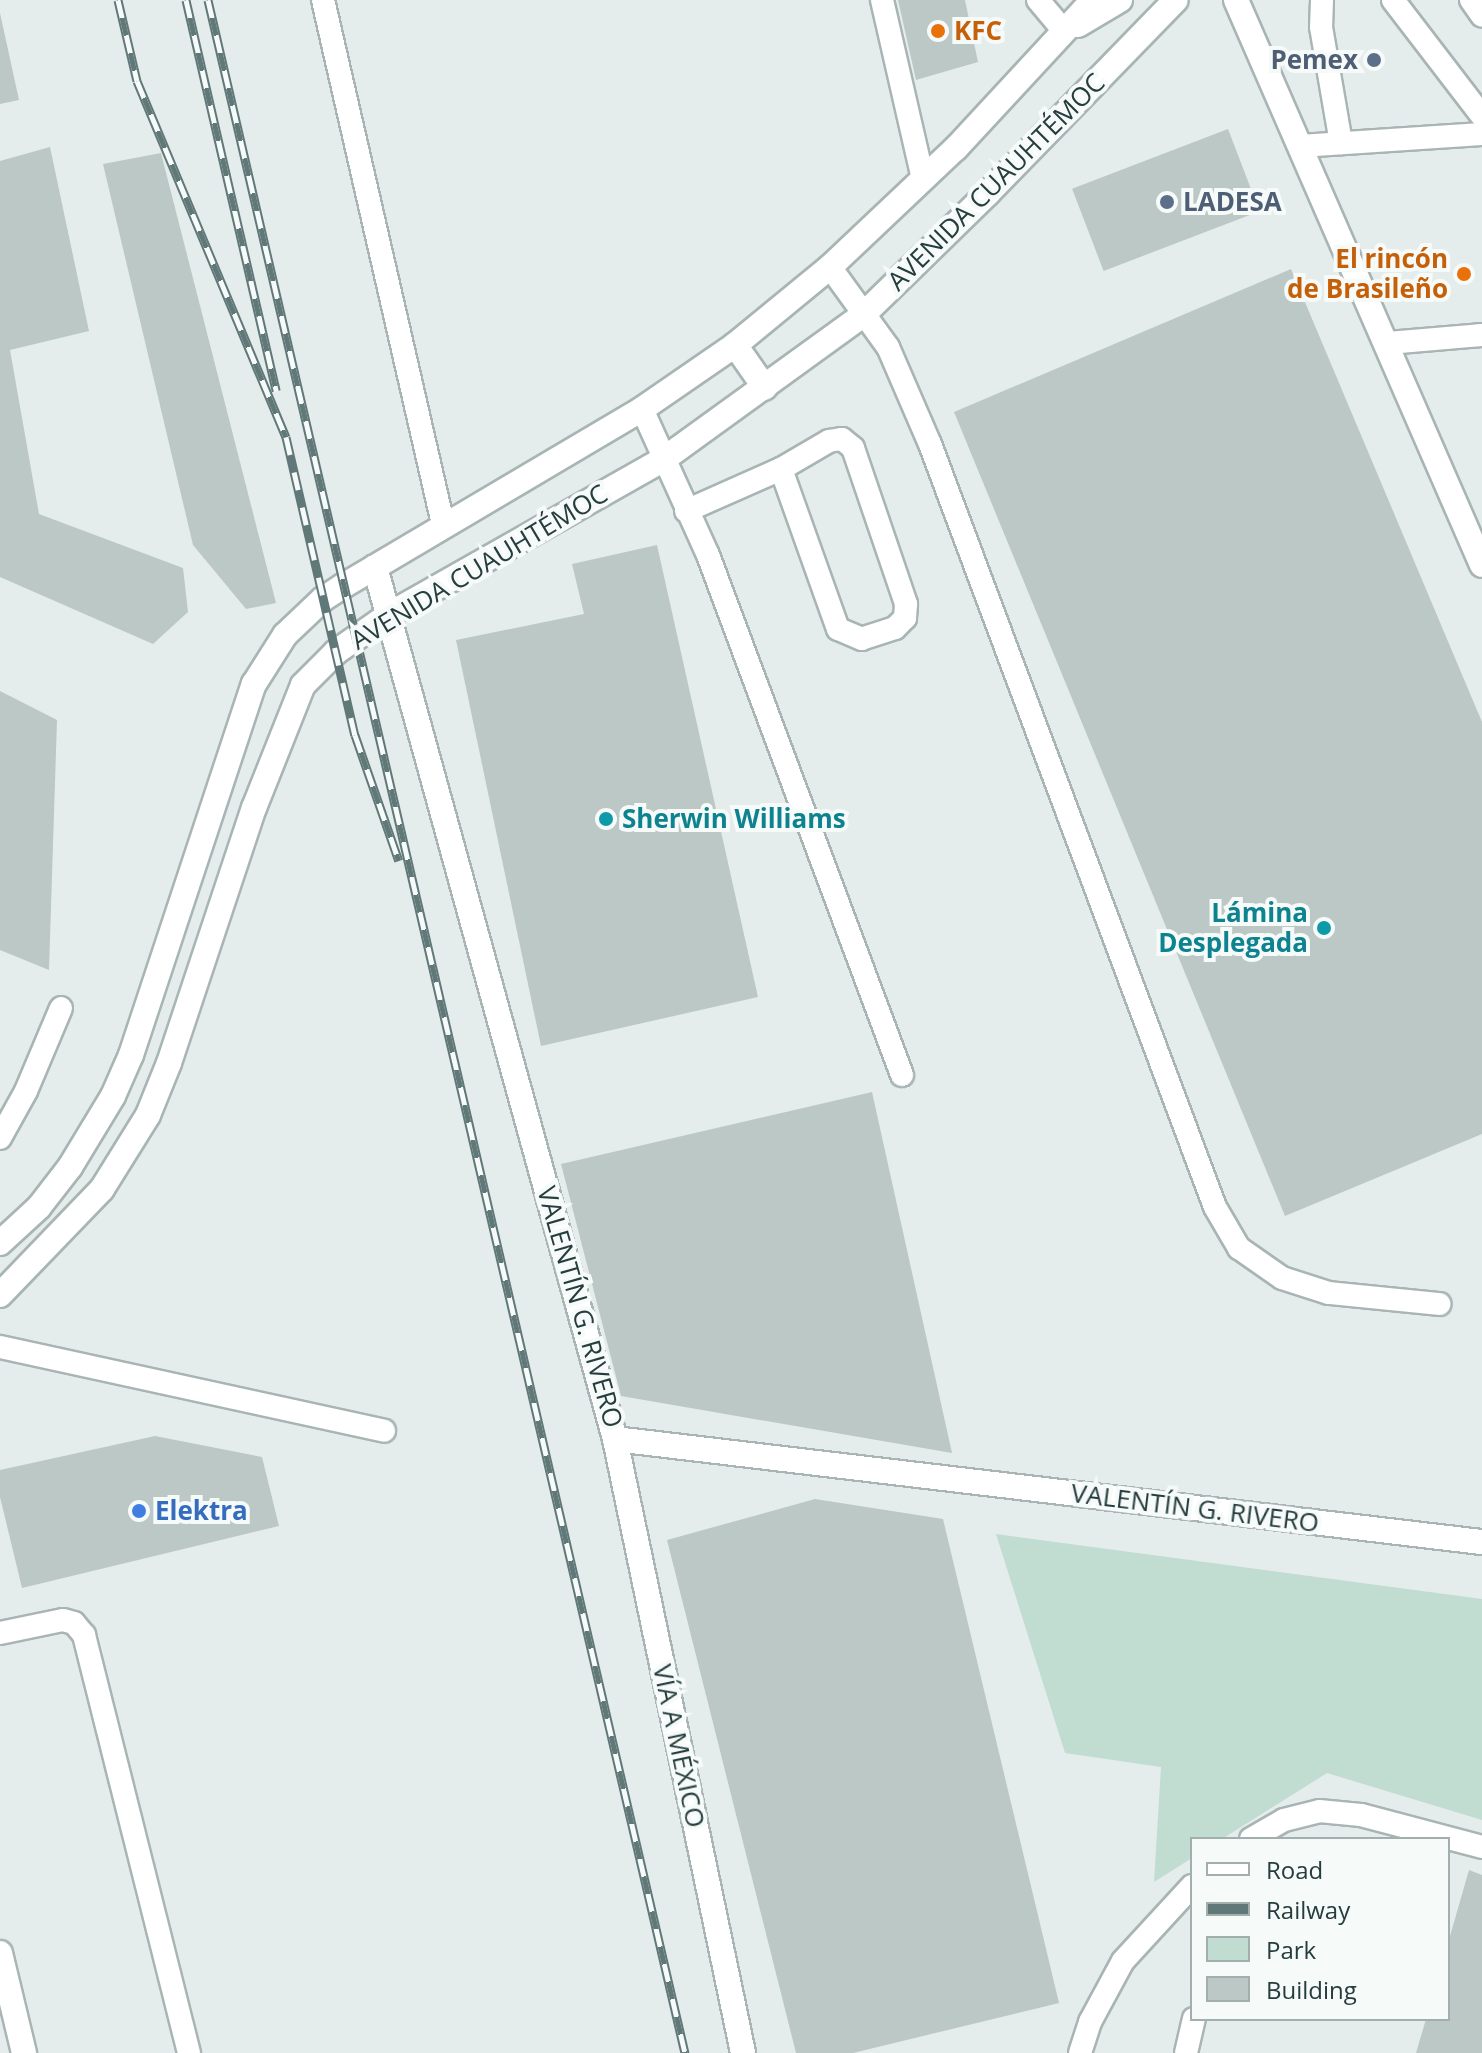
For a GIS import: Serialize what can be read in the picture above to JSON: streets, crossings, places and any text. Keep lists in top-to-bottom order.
{
  "streets": {
    "main road": ["AVENIDA CUAUHTÉMOC", "VALENTÍN G. RIVERO", "VÍA A MÉXICO"]
  },
  "crossings": [
    ["AVENIDA CUAUHTÉMOC", "VALENTÍN G. RIVERO"],
    ["VALENTÍN G. RIVERO", "VÍA A MÉXICO"]
  ],
  "places": [
    "KFC",
    "Pemex",
    "LADESA",
    "El rincón de Brasileño",
    "Sherwin Williams",
    "Lámina Desplegada",
    "Elektra"
  ],
  "legend": [
    "Road",
    "Railway",
    "Park",
    "Building"
  ]
}
